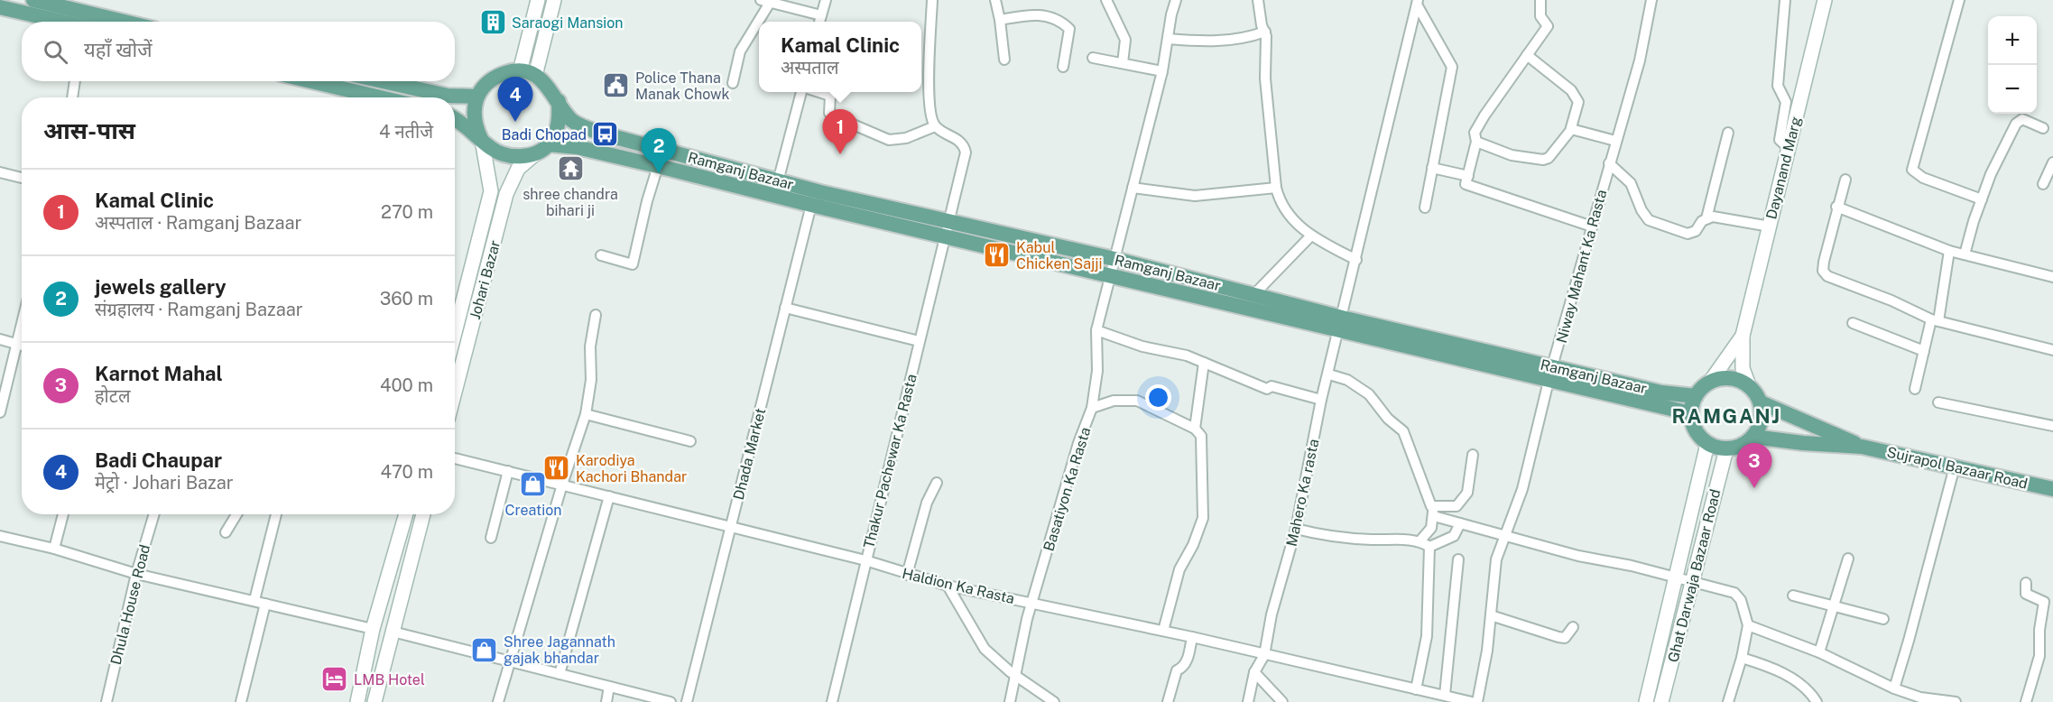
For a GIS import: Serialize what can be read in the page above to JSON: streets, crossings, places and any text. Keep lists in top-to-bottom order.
{
  "streets": {
    "main road": ["Ramganj Bazaar", "Sujrapol Bazaar Road"],
    "street": [
      "Dayanand Marg",
      "Niway Mahant Ka Rasta",
      "Johari Bazar",
      "Dhada Market",
      "Thakur Pachewar Ka Rasta",
      "Basatiyon Ka Rasta",
      "Mahero Ka rasta",
      "Ghat Darwaja Bazaar Road",
      "Haldion Ka Rasta",
      "Dhula House Road"
    ]
  },
  "crossings": [
    ["Ramganj Bazaar", "Niway Mahant Ka Rasta"],
    ["Ramganj Bazaar", "Johari Bazar"],
    ["Ramganj Bazaar", "Dhada Market"],
    ["Ramganj Bazaar", "Thakur Pachewar Ka Rasta"],
    ["Ramganj Bazaar", "Sujrapol Bazaar Road"],
    ["Ramganj Bazaar", "Basatiyon Ka Rasta"],
    ["Ramganj Bazaar", "Mahero Ka rasta"],
    ["Ramganj Bazaar", "Ghat Darwaja Bazaar Road"],
    ["Dhada Market", "Haldion Ka Rasta"],
    ["Thakur Pachewar Ka Rasta", "Haldion Ka Rasta"],
    ["Sujrapol Bazaar Road", "Ghat Darwaja Bazaar Road"],
    ["Basatiyon Ka Rasta", "Haldion Ka Rasta"],
    ["Mahero Ka rasta", "Haldion Ka Rasta"]
  ],
  "districts": ["RAMGANJ"],
  "places": {
    "building": ["Saraogi Mansion"],
    "public building": ["Police Thana Manak Chowk"],
    "bus stop": ["Badi Chopad"],
    "temple": ["shree chandra bihari ji"],
    "restaurant": ["Kabul Chicken Sajji", "Karodiya Kachori Bhandar"],
    "shop": ["Creation", "Shree Jagannath gajak bhandar"],
    "hotel": ["LMB Hotel"]
  },
  "page": {
    "map_buttons": ["+", "−"],
    "popup": ["Kamal Clinic", "अस्पताल"],
    "search": "यहाँ खोजें",
    "pins": [
      "4",
      "1",
      "2",
      "3"
    ],
    "heading": ["आस-पास", "4 नतीजे"],
    "list": [
      {
        "mark": "1",
        "name": "Kamal Clinic",
        "note": "अस्पताल · Ramganj Bazaar",
        "value": "270 m"
      },
      {
        "mark": "2",
        "name": "jewels gallery",
        "note": "संग्रहालय · Ramganj Bazaar",
        "value": "360 m"
      },
      {
        "mark": "3",
        "name": "Karnot Mahal",
        "note": "होटल",
        "value": "400 m"
      },
      {
        "mark": "4",
        "name": "Badi Chaupar",
        "note": "मेट्रो · Johari Bazar",
        "value": "470 m"
      }
    ]
  }
}
